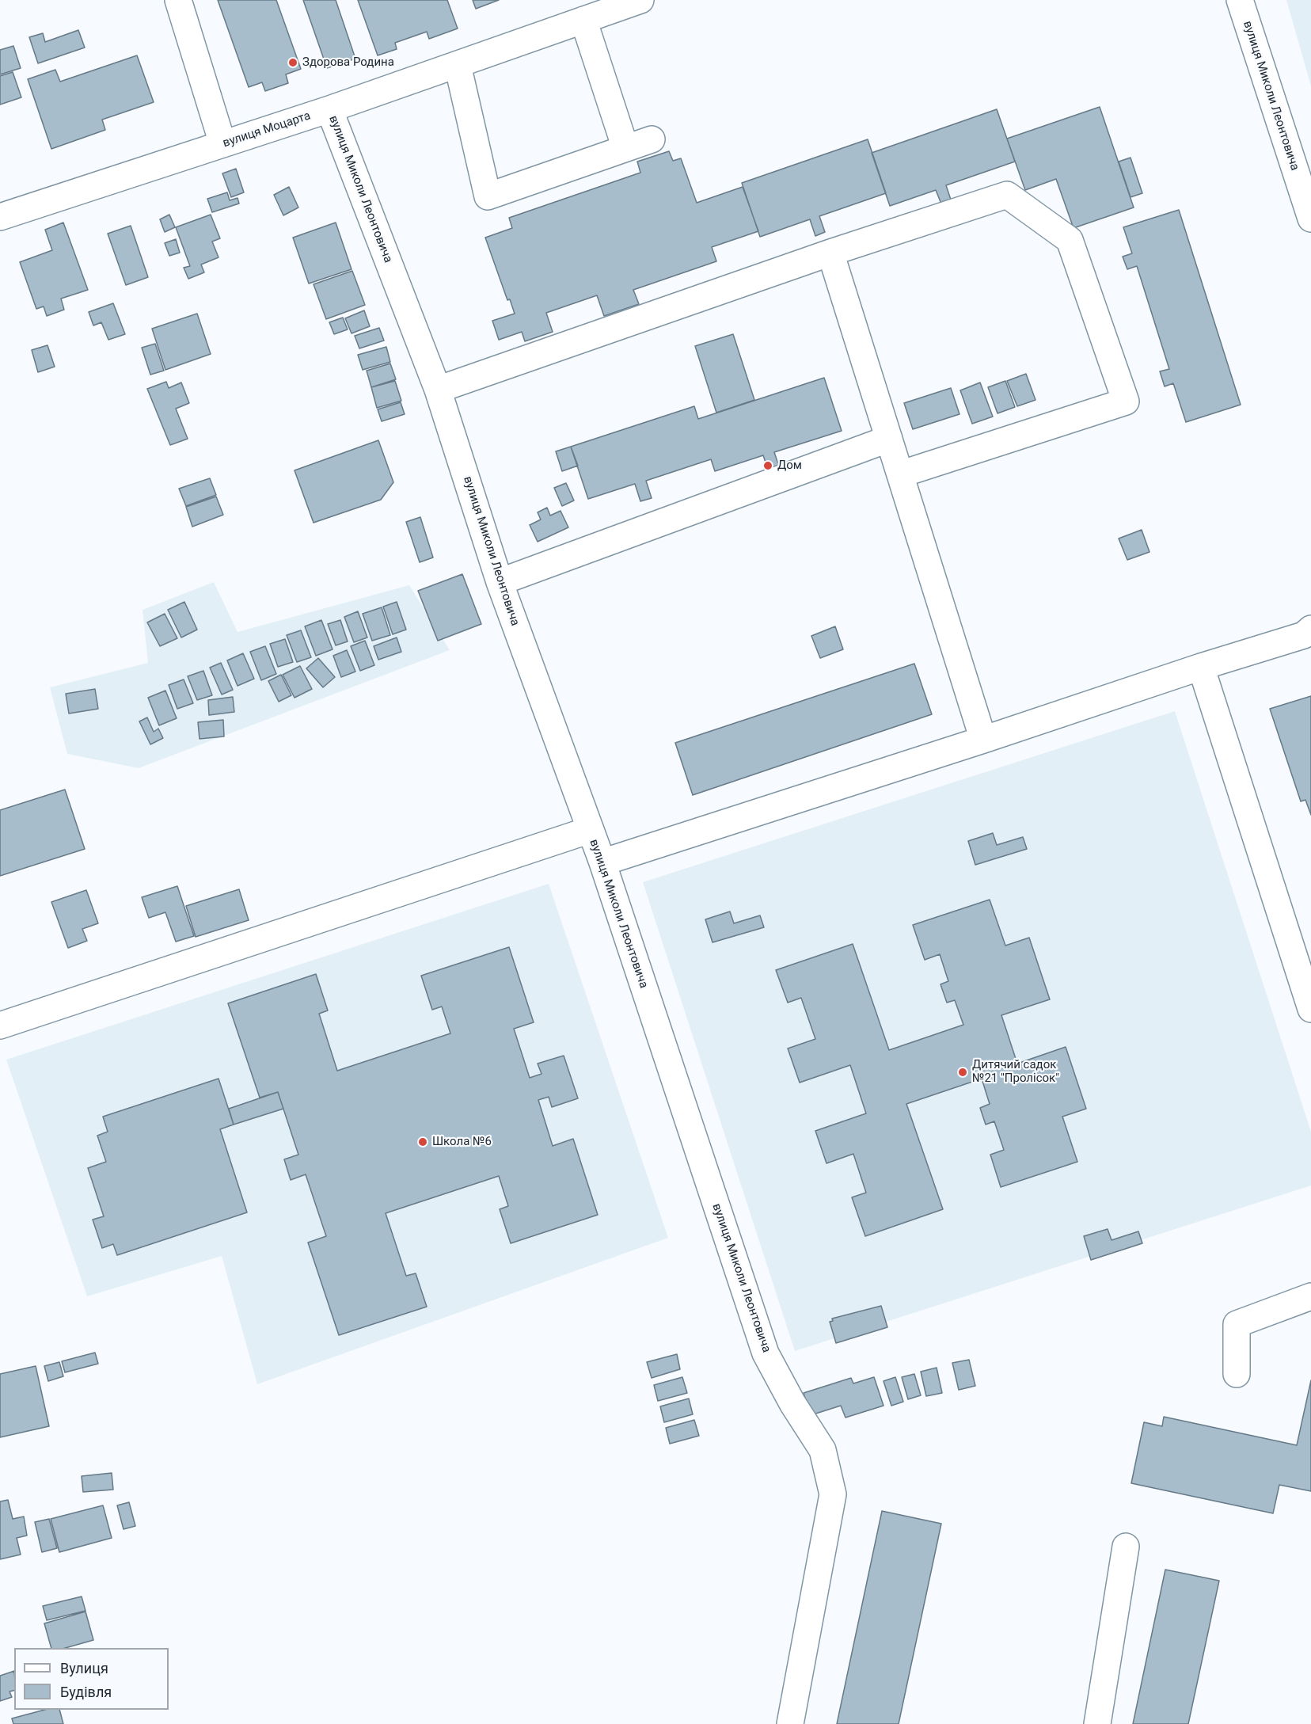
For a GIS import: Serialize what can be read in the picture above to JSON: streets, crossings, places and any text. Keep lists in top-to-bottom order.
{
  "streets": {
    "street": ["вулиця Миколи Леонтовича", "вулиця Моцарта"]
  },
  "crossings": [
    ["вулиця Миколи Леонтовича", "вулиця Моцарта"]
  ],
  "places": [
    "Здорова Родина",
    "Дом",
    "Дитячий садок №21 \"Пролісок\"",
    "Школа №6"
  ],
  "legend": ["Вулиця", "Будівля"]
}
